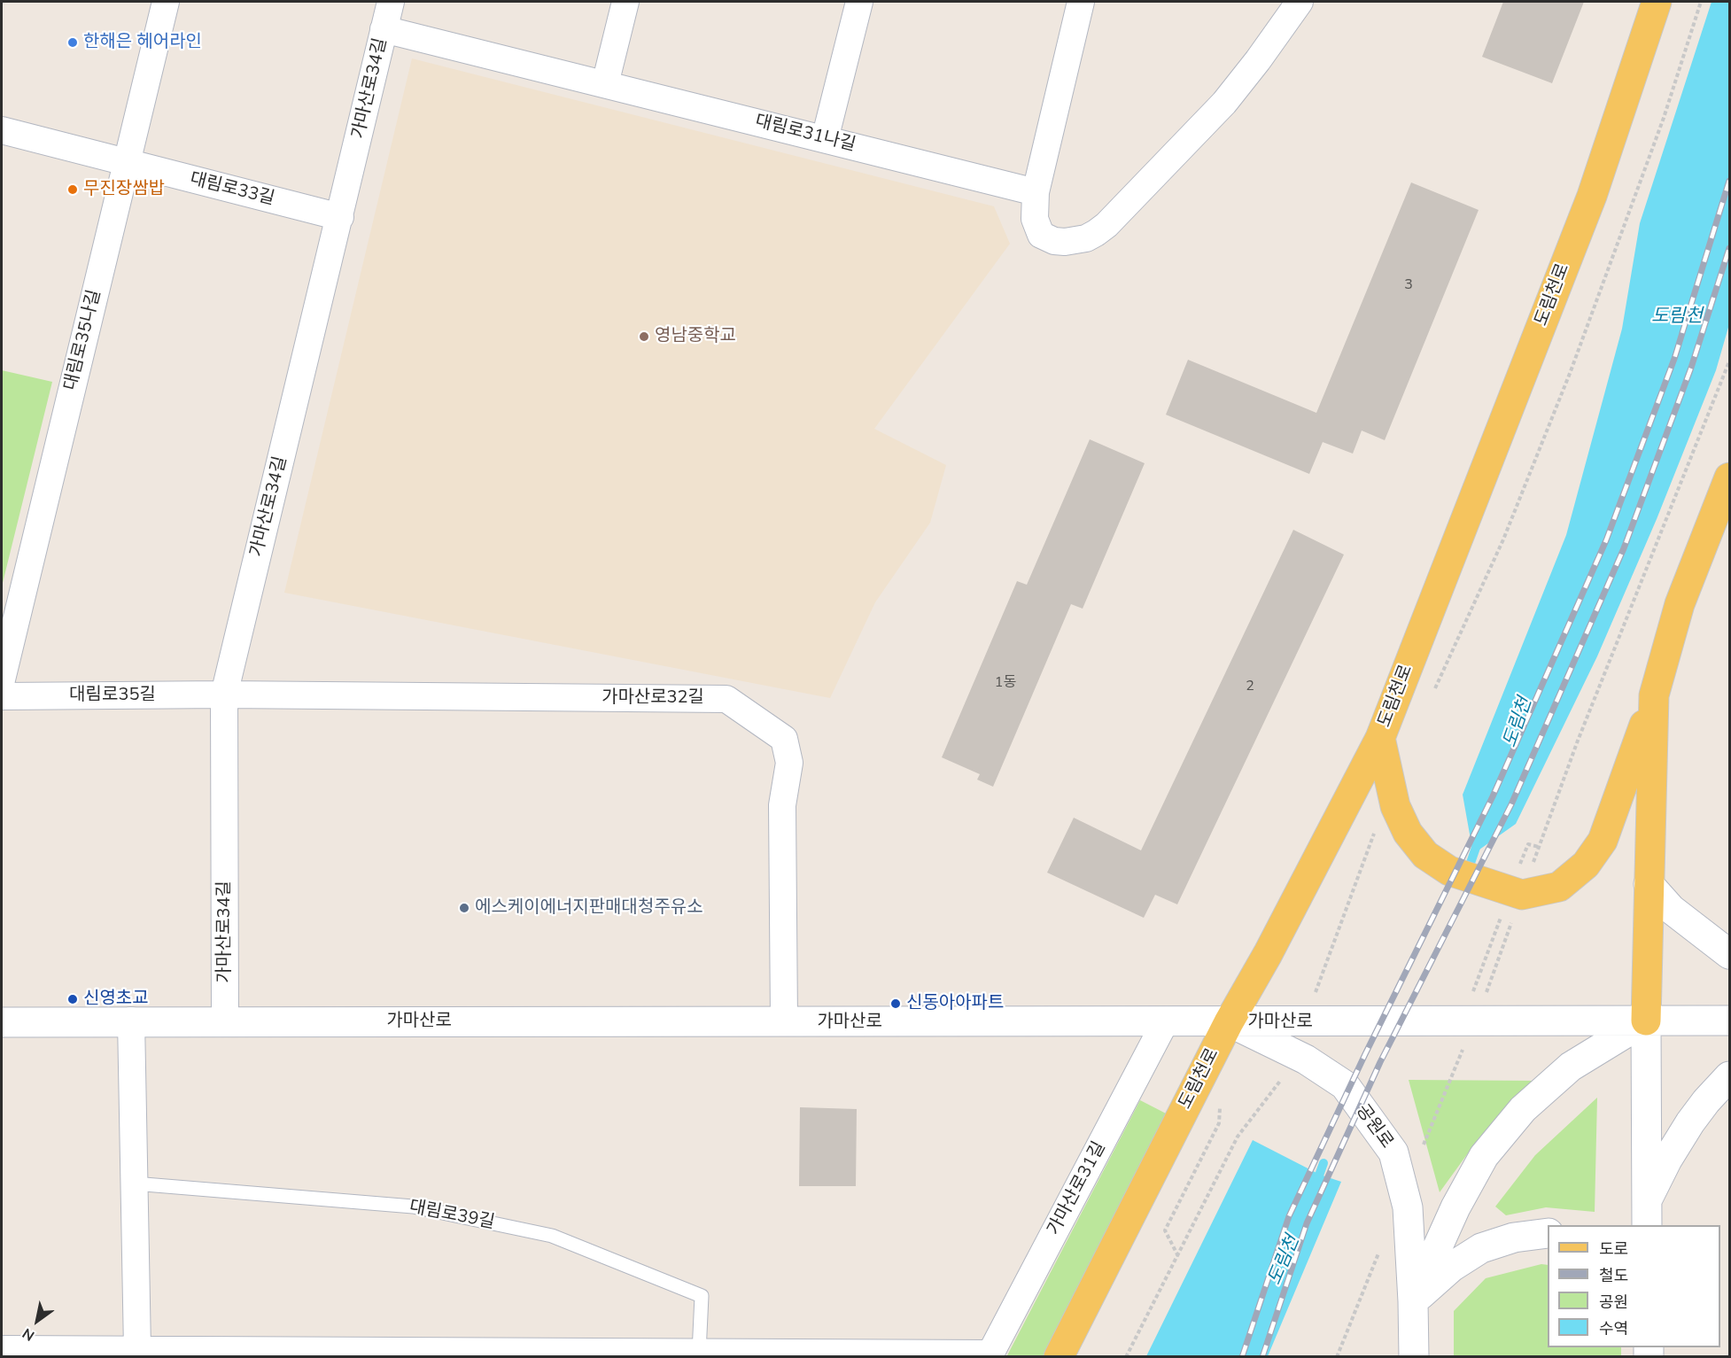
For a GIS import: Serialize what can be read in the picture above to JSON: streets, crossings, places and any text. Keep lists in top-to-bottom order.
{
  "streets": {
    "main road": ["도림천로", "가마산로", "공원로"],
    "street": [
      "가마산로34길",
      "대림로31나길",
      "대림로33길",
      "대림로35나길",
      "대림로35길",
      "가마산로32길",
      "가마산로31길"
    ],
    "lane": ["대림로39길"]
  },
  "crossings": [
    ["가마산로34길", "대림로31나길"],
    ["가마산로34길", "대림로33길"],
    ["가마산로34길", "대림로35길"],
    ["가마산로34길", "가마산로32길"],
    ["가마산로34길", "가마산로"],
    ["대림로33길", "대림로35나길"],
    ["도림천로", "가마산로"],
    ["도림천로", "공원로"],
    ["대림로35길", "가마산로32길"],
    ["가마산로32길", "가마산로"],
    ["가마산로", "공원로"],
    ["가마산로", "가마산로31길"]
  ],
  "water": ["도림천"],
  "places": [
    "한해은 헤어라인",
    "무진장쌈밥",
    "영남중학교",
    "에스케이에너지판매대청주유소",
    "신영초교",
    "신동아아파트"
  ],
  "house_numbers": ["3", "1동", "2"],
  "legend": [
    "도로",
    "철도",
    "공원",
    "수역"
  ],
  "north": "bottom left"
}
